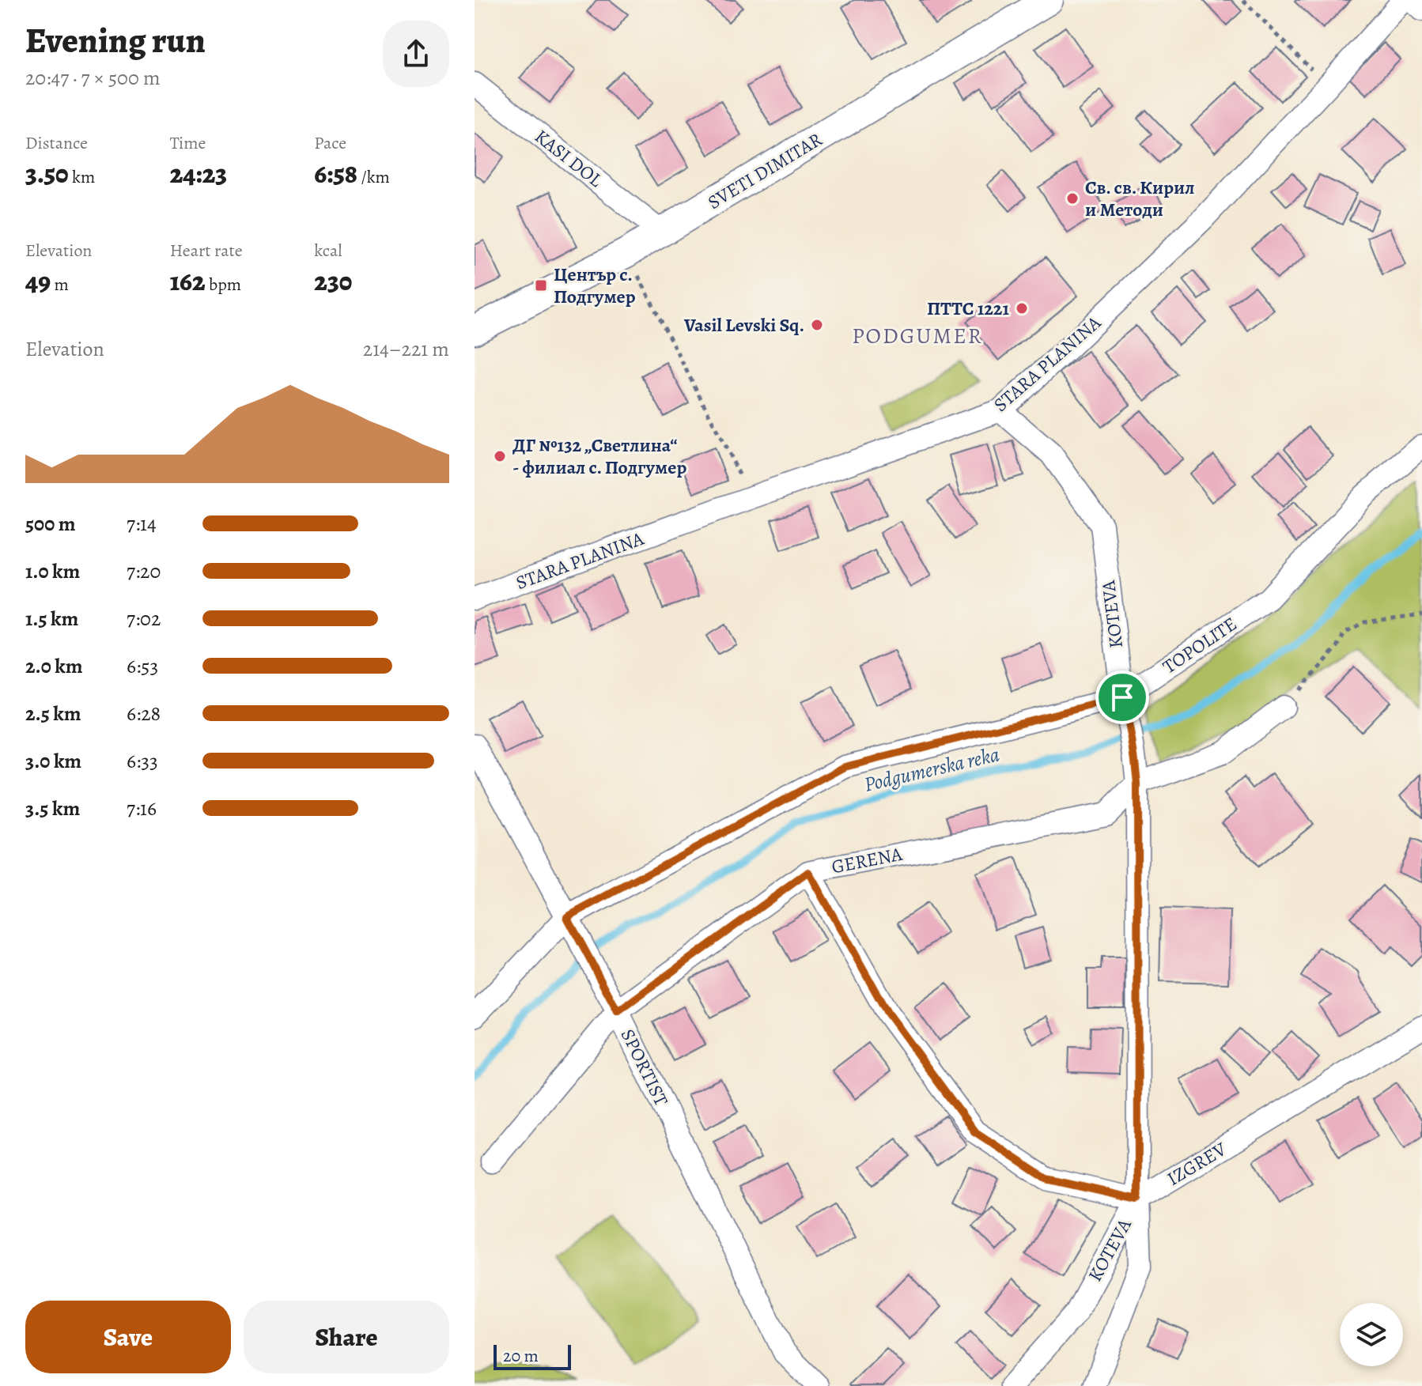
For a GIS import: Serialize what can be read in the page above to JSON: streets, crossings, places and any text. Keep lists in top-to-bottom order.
{
  "streets": {
    "street": [
      "KASI DOL",
      "SVETI DIMITAR",
      "STARA PLANINA",
      "KOTEVA",
      "TOPOLITE",
      "GERENA",
      "SPORTIST",
      "IZGREV"
    ]
  },
  "crossings": [
    ["KASI DOL", "SVETI DIMITAR"],
    ["STARA PLANINA", "KOTEVA"],
    ["KOTEVA", "TOPOLITE"],
    ["KOTEVA", "GERENA"],
    ["KOTEVA", "IZGREV"],
    ["TOPOLITE", "SPORTIST"],
    ["GERENA", "SPORTIST"]
  ],
  "districts": ["PODGUMER"],
  "water": ["Podgumerska reka"],
  "places": {
    "other": [
      "Св. св. Кирил и Методи",
      "ПТТС 1221",
      "Vasil Levski Sq.",
      "ДГ №132 „Светлина“ - филиал с. Подгумер"
    ],
    "transit": ["Център с. Подгумер"]
  },
  "scale_bar": "20 m",
  "page": {
    "heading": ["Evening run", "20:47 · 7 × 500 m"],
    "stats": [
      ["Distance", "3.50 km"],
      ["Time", "24:23"],
      ["Pace", "6:58 /km"],
      ["Elevation", "49 m"],
      ["Heart rate", "162 bpm"],
      ["kcal", "230"]
    ],
    "chart": ["Elevation", "214–221 m"],
    "list": [
      {
        "name": "500 m",
        "note": "7:14"
      },
      {
        "name": "1.0 km",
        "note": "7:20"
      },
      {
        "name": "1.5 km",
        "note": "7:02"
      },
      {
        "name": "2.0 km",
        "note": "6:53"
      },
      {
        "name": "2.5 km",
        "note": "6:28"
      },
      {
        "name": "3.0 km",
        "note": "6:33"
      },
      {
        "name": "3.5 km",
        "note": "7:16"
      }
    ],
    "buttons": ["Save", "Share"],
    "scale": "20 m"
  }
}
